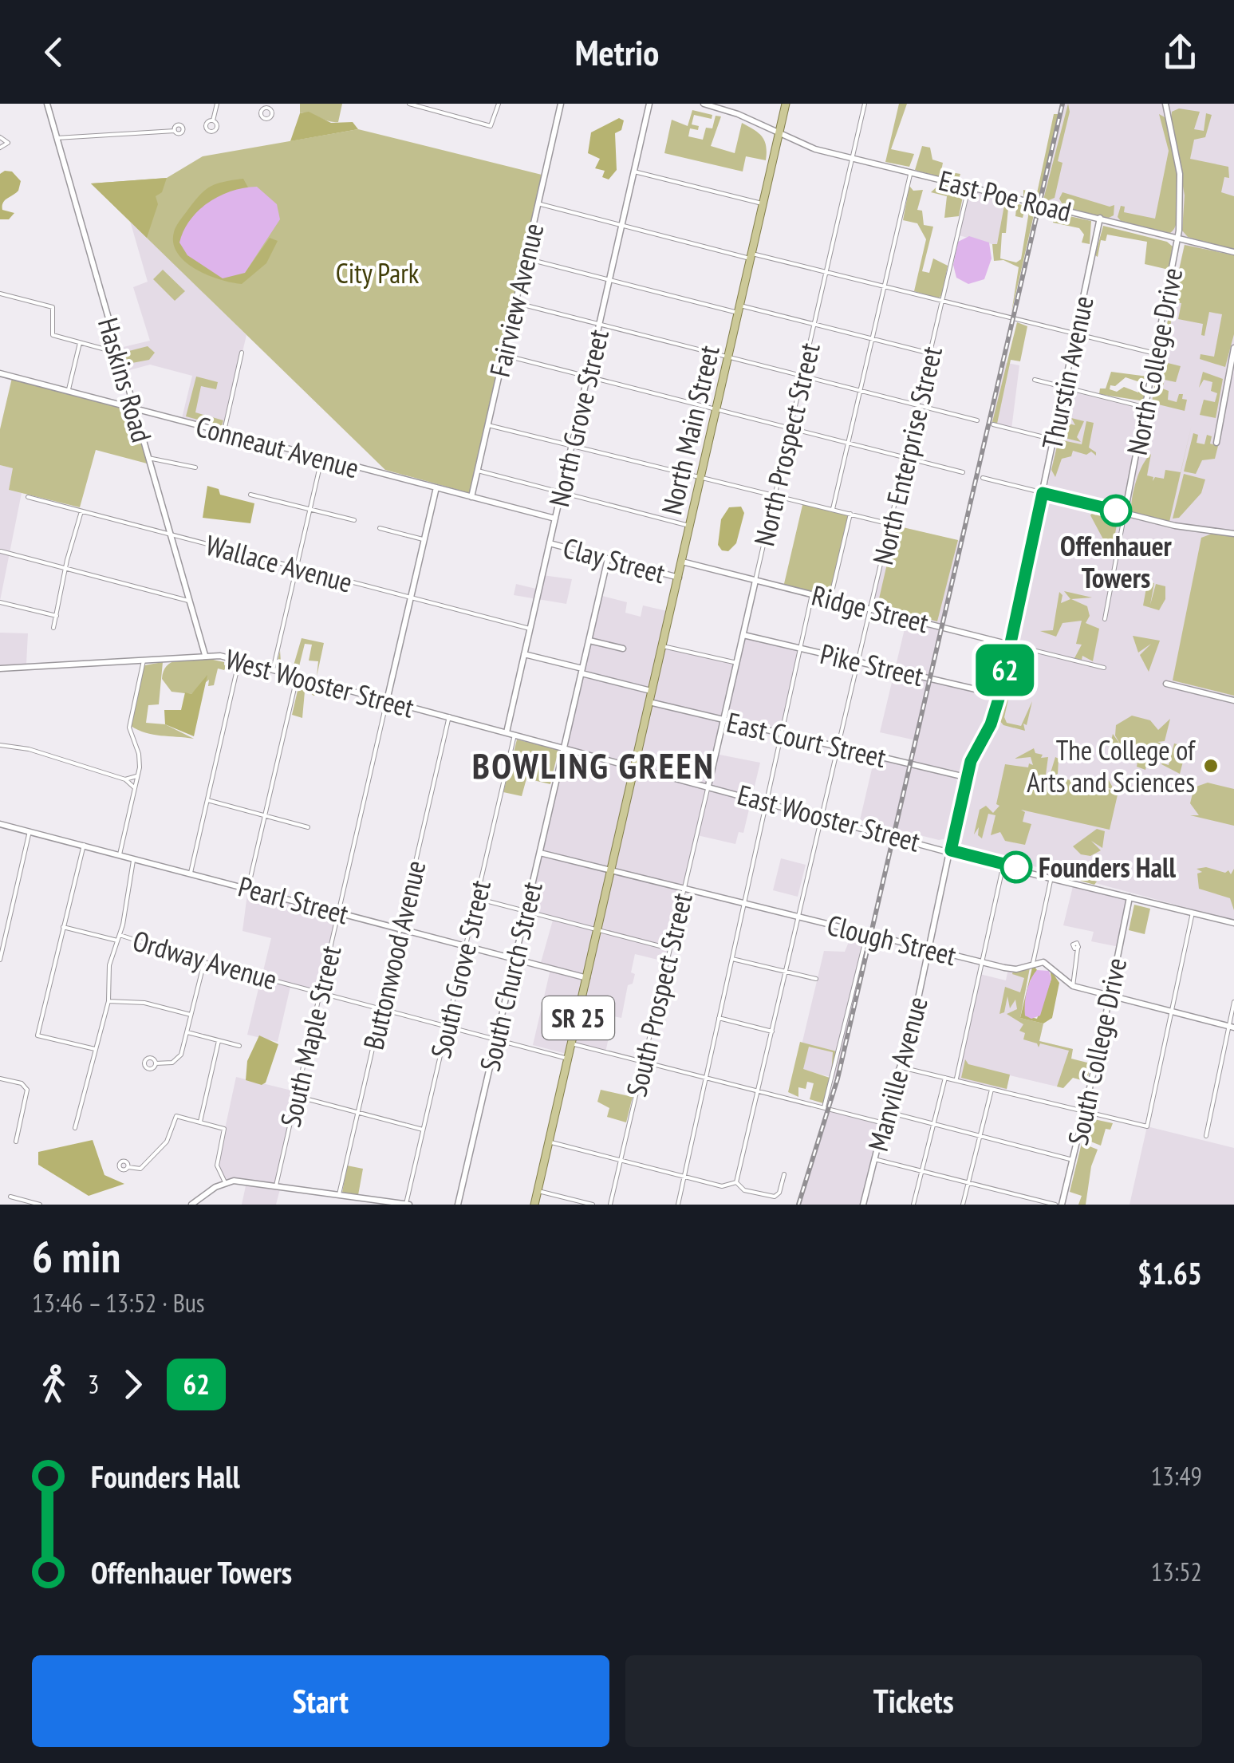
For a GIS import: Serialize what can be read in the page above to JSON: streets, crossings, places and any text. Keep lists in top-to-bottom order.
{
  "streets": {
    "main road": ["North Main Street", "SR 25"],
    "street": [
      "East Poe Road",
      "Fairview Avenue",
      "North College Drive",
      "Thurstin Avenue",
      "Haskins Road",
      "North Grove Street",
      "North Prospect Street",
      "Conneaut Avenue",
      "North Enterprise Street",
      "Clay Street",
      "Wallace Avenue",
      "Ridge Street",
      "Pike Street",
      "West Wooster Street",
      "East Court Street",
      "East Wooster Street",
      "Pearl Street",
      "Clough Street",
      "Buttonwood Avenue",
      "Ordway Avenue",
      "South Grove Street",
      "South Church Street",
      "South Prospect Street",
      "South Maple Street",
      "South College Drive",
      "Manville Avenue"
    ]
  },
  "crossings": [
    ["East Poe Road", "North College Drive"],
    ["East Poe Road", "Thurstin Avenue"],
    ["East Poe Road", "North Main Street"],
    ["East Poe Road", "North Prospect Street"],
    ["East Poe Road", "North Enterprise Street"],
    ["Fairview Avenue", "Conneaut Avenue"],
    ["Thurstin Avenue", "Ridge Street"],
    ["Thurstin Avenue", "Pike Street"],
    ["Thurstin Avenue", "East Court Street"],
    ["Thurstin Avenue", "East Wooster Street"],
    ["Thurstin Avenue", "Manville Avenue"],
    ["Haskins Road", "Conneaut Avenue"],
    ["Haskins Road", "Wallace Avenue"],
    ["Haskins Road", "West Wooster Street"],
    ["North Grove Street", "Conneaut Avenue"],
    ["North Grove Street", "Clay Street"],
    ["North Grove Street", "Wallace Avenue"],
    ["North Grove Street", "West Wooster Street"],
    ["North Main Street", "Clay Street"],
    ["North Main Street", "Ridge Street"],
    ["North Main Street", "West Wooster Street"],
    ["North Main Street", "East Court Street"],
    ["North Main Street", "East Wooster Street"],
    ["North Main Street", "SR 25"],
    ["North Prospect Street", "Ridge Street"],
    ["North Prospect Street", "Pike Street"],
    ["North Prospect Street", "East Court Street"],
    ["North Prospect Street", "East Wooster Street"],
    ["North Prospect Street", "South Prospect Street"],
    ["North Enterprise Street", "Ridge Street"],
    ["North Enterprise Street", "Pike Street"],
    ["North Enterprise Street", "East Court Street"],
    ["North Enterprise Street", "East Wooster Street"],
    ["North Enterprise Street", "Clough Street"],
    ["Clay Street", "South Church Street"],
    ["West Wooster Street", "East Wooster Street"],
    ["West Wooster Street", "Buttonwood Avenue"],
    ["West Wooster Street", "South Grove Street"],
    ["West Wooster Street", "South Church Street"],
    ["West Wooster Street", "SR 25"],
    ["West Wooster Street", "South Maple Street"],
    ["East Wooster Street", "South Prospect Street"],
    ["East Wooster Street", "SR 25"],
    ["East Wooster Street", "South College Drive"],
    ["East Wooster Street", "Manville Avenue"],
    ["Pearl Street", "Buttonwood Avenue"],
    ["Pearl Street", "South Grove Street"],
    ["Pearl Street", "South Church Street"],
    ["Pearl Street", "SR 25"],
    ["Pearl Street", "South Maple Street"],
    ["Clough Street", "South Church Street"],
    ["Clough Street", "South Prospect Street"],
    ["Clough Street", "SR 25"],
    ["Clough Street", "Manville Avenue"],
    ["Buttonwood Avenue", "Ordway Avenue"],
    ["Ordway Avenue", "South Grove Street"],
    ["Ordway Avenue", "South Church Street"],
    ["Ordway Avenue", "SR 25"],
    ["Ordway Avenue", "South Maple Street"]
  ],
  "districts": ["BOWLING GREEN"],
  "parks": ["City Park"],
  "places": ["Offenhauer Towers", "The College of Arts and Sciences", "Founders Hall"],
  "lines": ["bus line 62"],
  "page": {
    "header": "Metrio",
    "on_map": "62",
    "heading": ["6 min", "13:46 – 13:52 · Bus", "$1.65"],
    "legs": ["3", "62"],
    "list": [
      {
        "name": "Founders Hall",
        "value": "13:49"
      },
      {
        "name": "Offenhauer Towers",
        "value": "13:52"
      }
    ],
    "buttons": ["Start", "Tickets"]
  }
}
